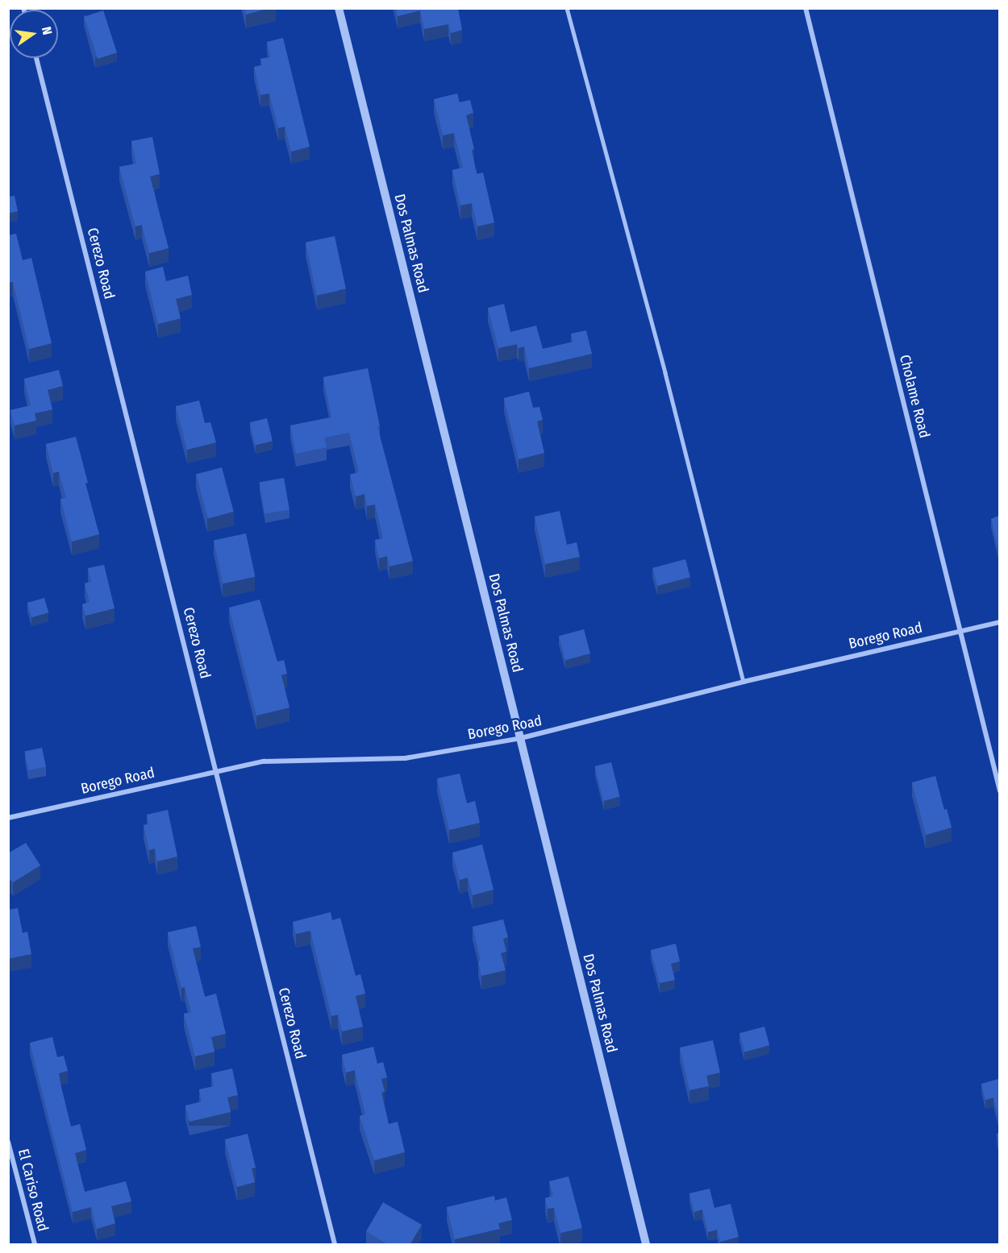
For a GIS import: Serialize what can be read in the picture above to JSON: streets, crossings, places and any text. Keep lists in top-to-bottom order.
{
  "streets": {
    "street": [
      "Dos Palmas Road",
      "Cerezo Road",
      "Cholame Road",
      "Borego Road",
      "El Cariso Road"
    ]
  },
  "crossings": [
    ["Dos Palmas Road", "Borego Road"],
    ["Cerezo Road", "Borego Road"],
    ["Cholame Road", "Borego Road"]
  ],
  "north": "right"
}
